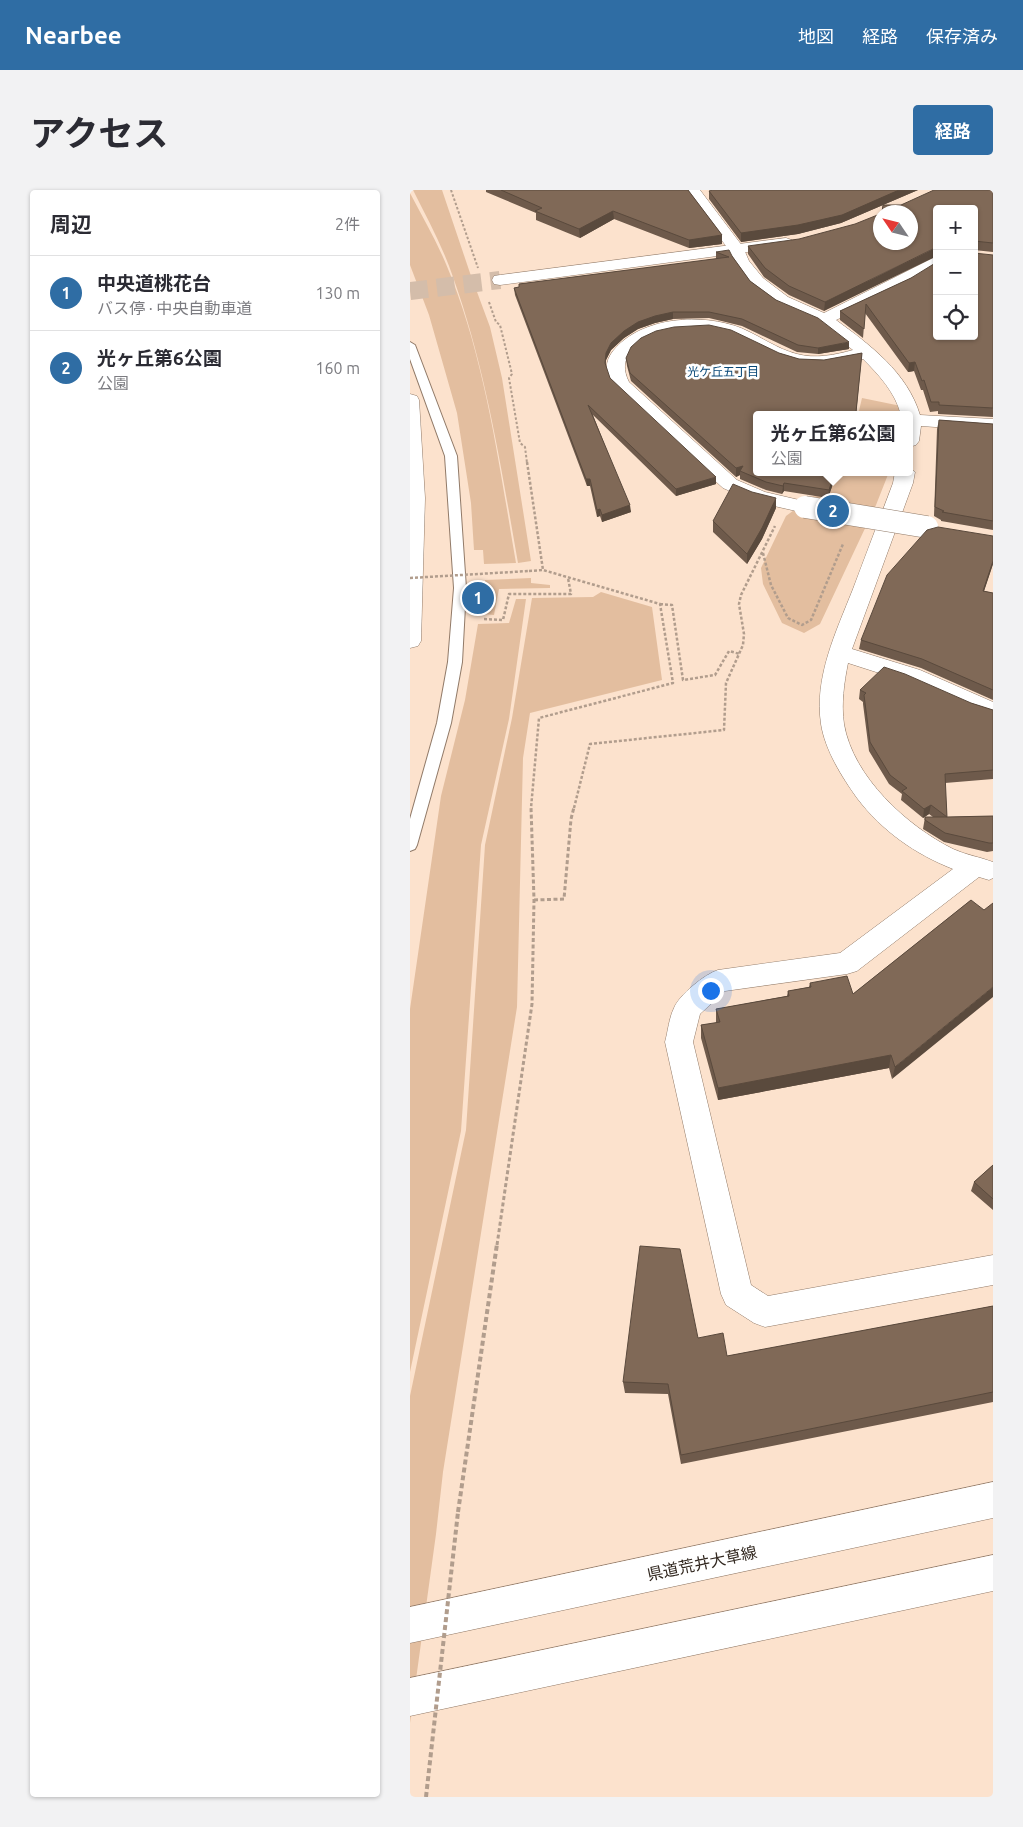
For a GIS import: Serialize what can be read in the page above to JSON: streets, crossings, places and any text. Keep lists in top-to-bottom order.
{
  "streets": {
    "main road": ["県道荒井大草線"]
  },
  "districts": ["光ケ丘五丁目"],
  "north": "top left",
  "page": {
    "header": "Nearbee",
    "nav": ["地図", "経路", "保存済み"],
    "title": "アクセス",
    "buttons": "経路",
    "heading": ["周辺", "2件"],
    "map_buttons": ["+", "−"],
    "list": [
      {
        "mark": "1",
        "name": "中央道桃花台",
        "note": "バス停 · 中央自動車道",
        "value": "130 m"
      },
      {
        "mark": "2",
        "name": "光ヶ丘第6公園",
        "note": "公園",
        "value": "160 m"
      }
    ],
    "popup": ["光ヶ丘第6公園", "公園"],
    "pins": ["2", "1"]
  }
}
